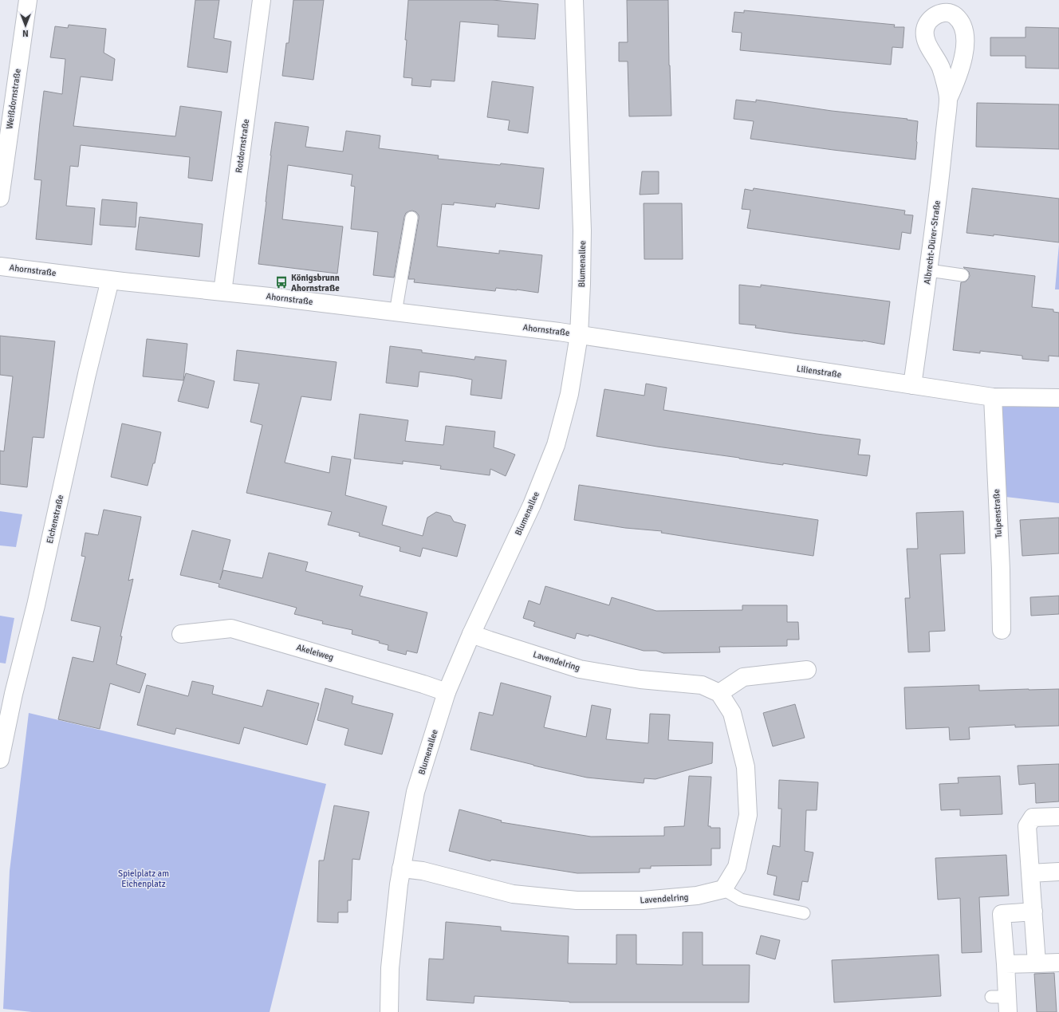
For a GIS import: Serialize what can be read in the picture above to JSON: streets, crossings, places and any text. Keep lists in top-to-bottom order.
{
  "streets": {
    "street": [
      "Weißdornstraße",
      "Rotdornstraße",
      "Albrecht-Dürer-Straße",
      "Blumenallee",
      "Ahornstraße",
      "Lilienstraße",
      "Tulpenstraße",
      "Eichenstraße",
      "Akeleiweg",
      "Lavendelring"
    ]
  },
  "crossings": [
    ["Rotdornstraße", "Ahornstraße"],
    ["Albrecht-Dürer-Straße", "Lilienstraße"],
    ["Blumenallee", "Ahornstraße"],
    ["Blumenallee", "Lilienstraße"],
    ["Blumenallee", "Akeleiweg"],
    ["Blumenallee", "Lavendelring"],
    ["Ahornstraße", "Lilienstraße"],
    ["Ahornstraße", "Eichenstraße"],
    ["Lilienstraße", "Tulpenstraße"]
  ],
  "parks": ["Spielplatz am Eichenplatz"],
  "places": {
    "bus stop": ["Königsbrunn Ahornstraße"]
  },
  "north": "bottom"
}
